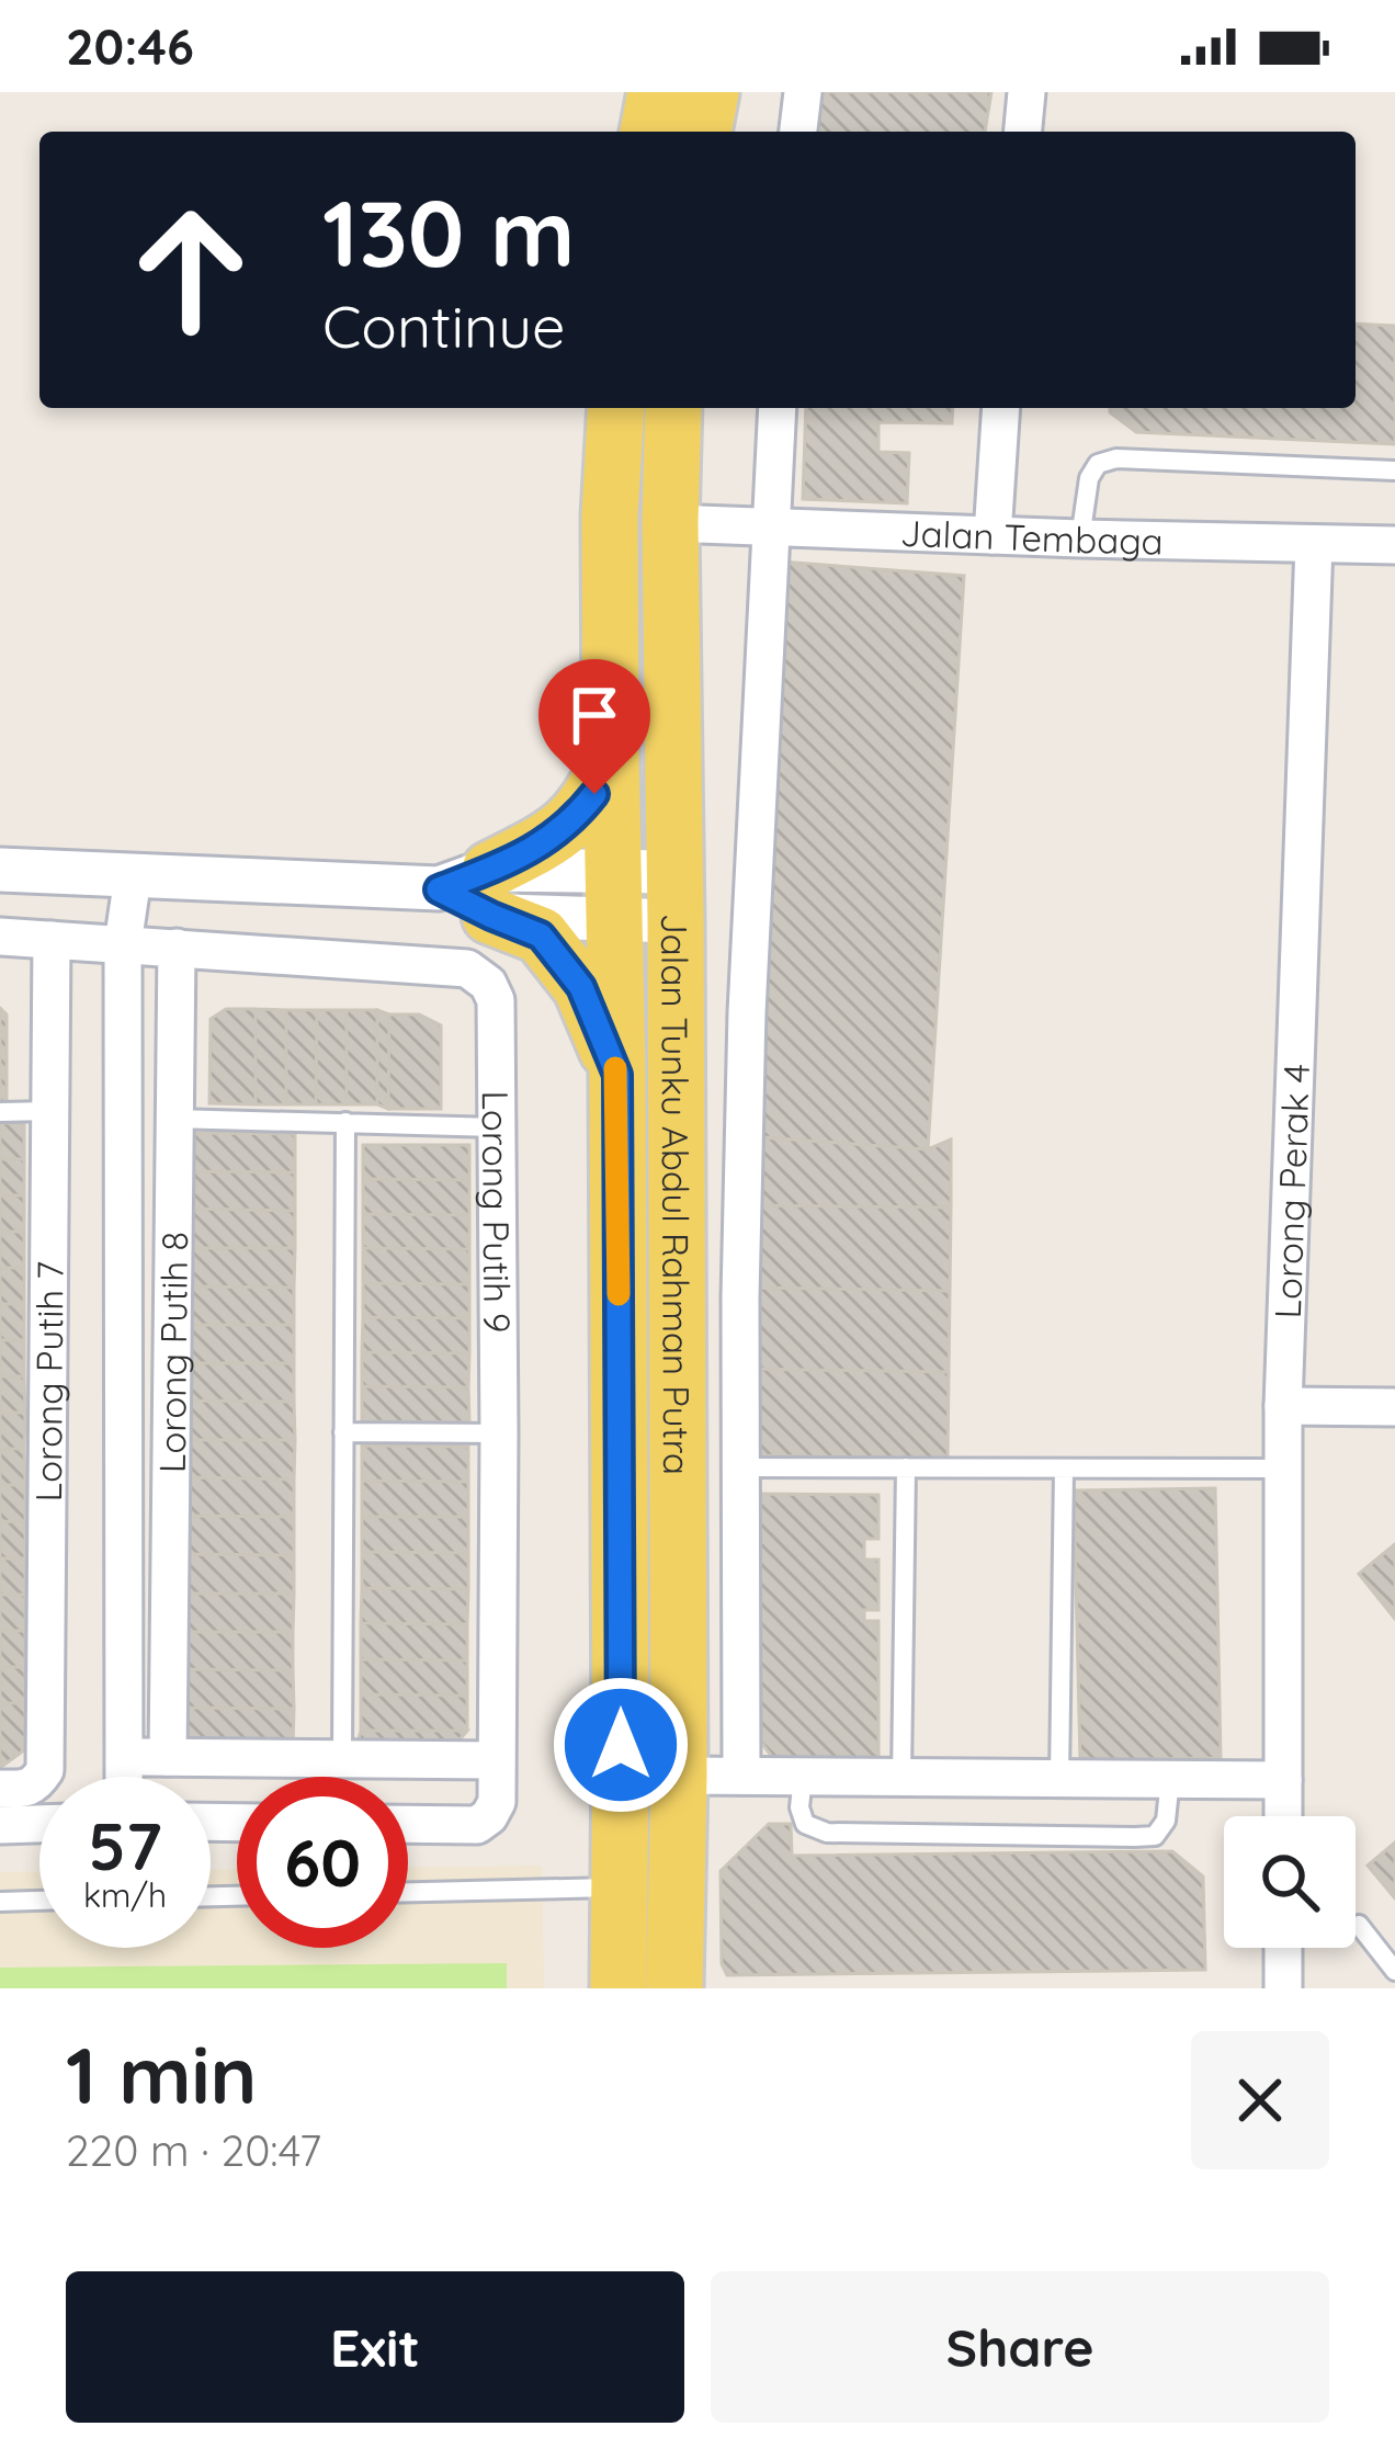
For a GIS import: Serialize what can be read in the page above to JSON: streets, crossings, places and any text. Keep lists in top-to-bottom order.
{
  "streets": {
    "main road": ["Jalan Tunku Abdul Rahman Putra"],
    "street": [
      "Jalan Tembaga",
      "Lorong Perak 4",
      "Lorong Putih 9",
      "Lorong Putih 8",
      "Lorong Putih 7"
    ]
  },
  "crossings": [
    ["Jalan Tembaga", "Lorong Perak 4"],
    ["Jalan Tembaga", "Jalan Tunku Abdul Rahman Putra"],
    ["Lorong Putih 9", "Lorong Putih 8"],
    ["Lorong Putih 9", "Lorong Putih 7"]
  ],
  "page": {
    "status": "20:46",
    "turn": ["130 m", "Continue"],
    "speed": "57 km/h",
    "limit": "60",
    "heading": ["1 min", "220 m · 20:47"],
    "buttons": ["Exit", "Share"]
  }
}
